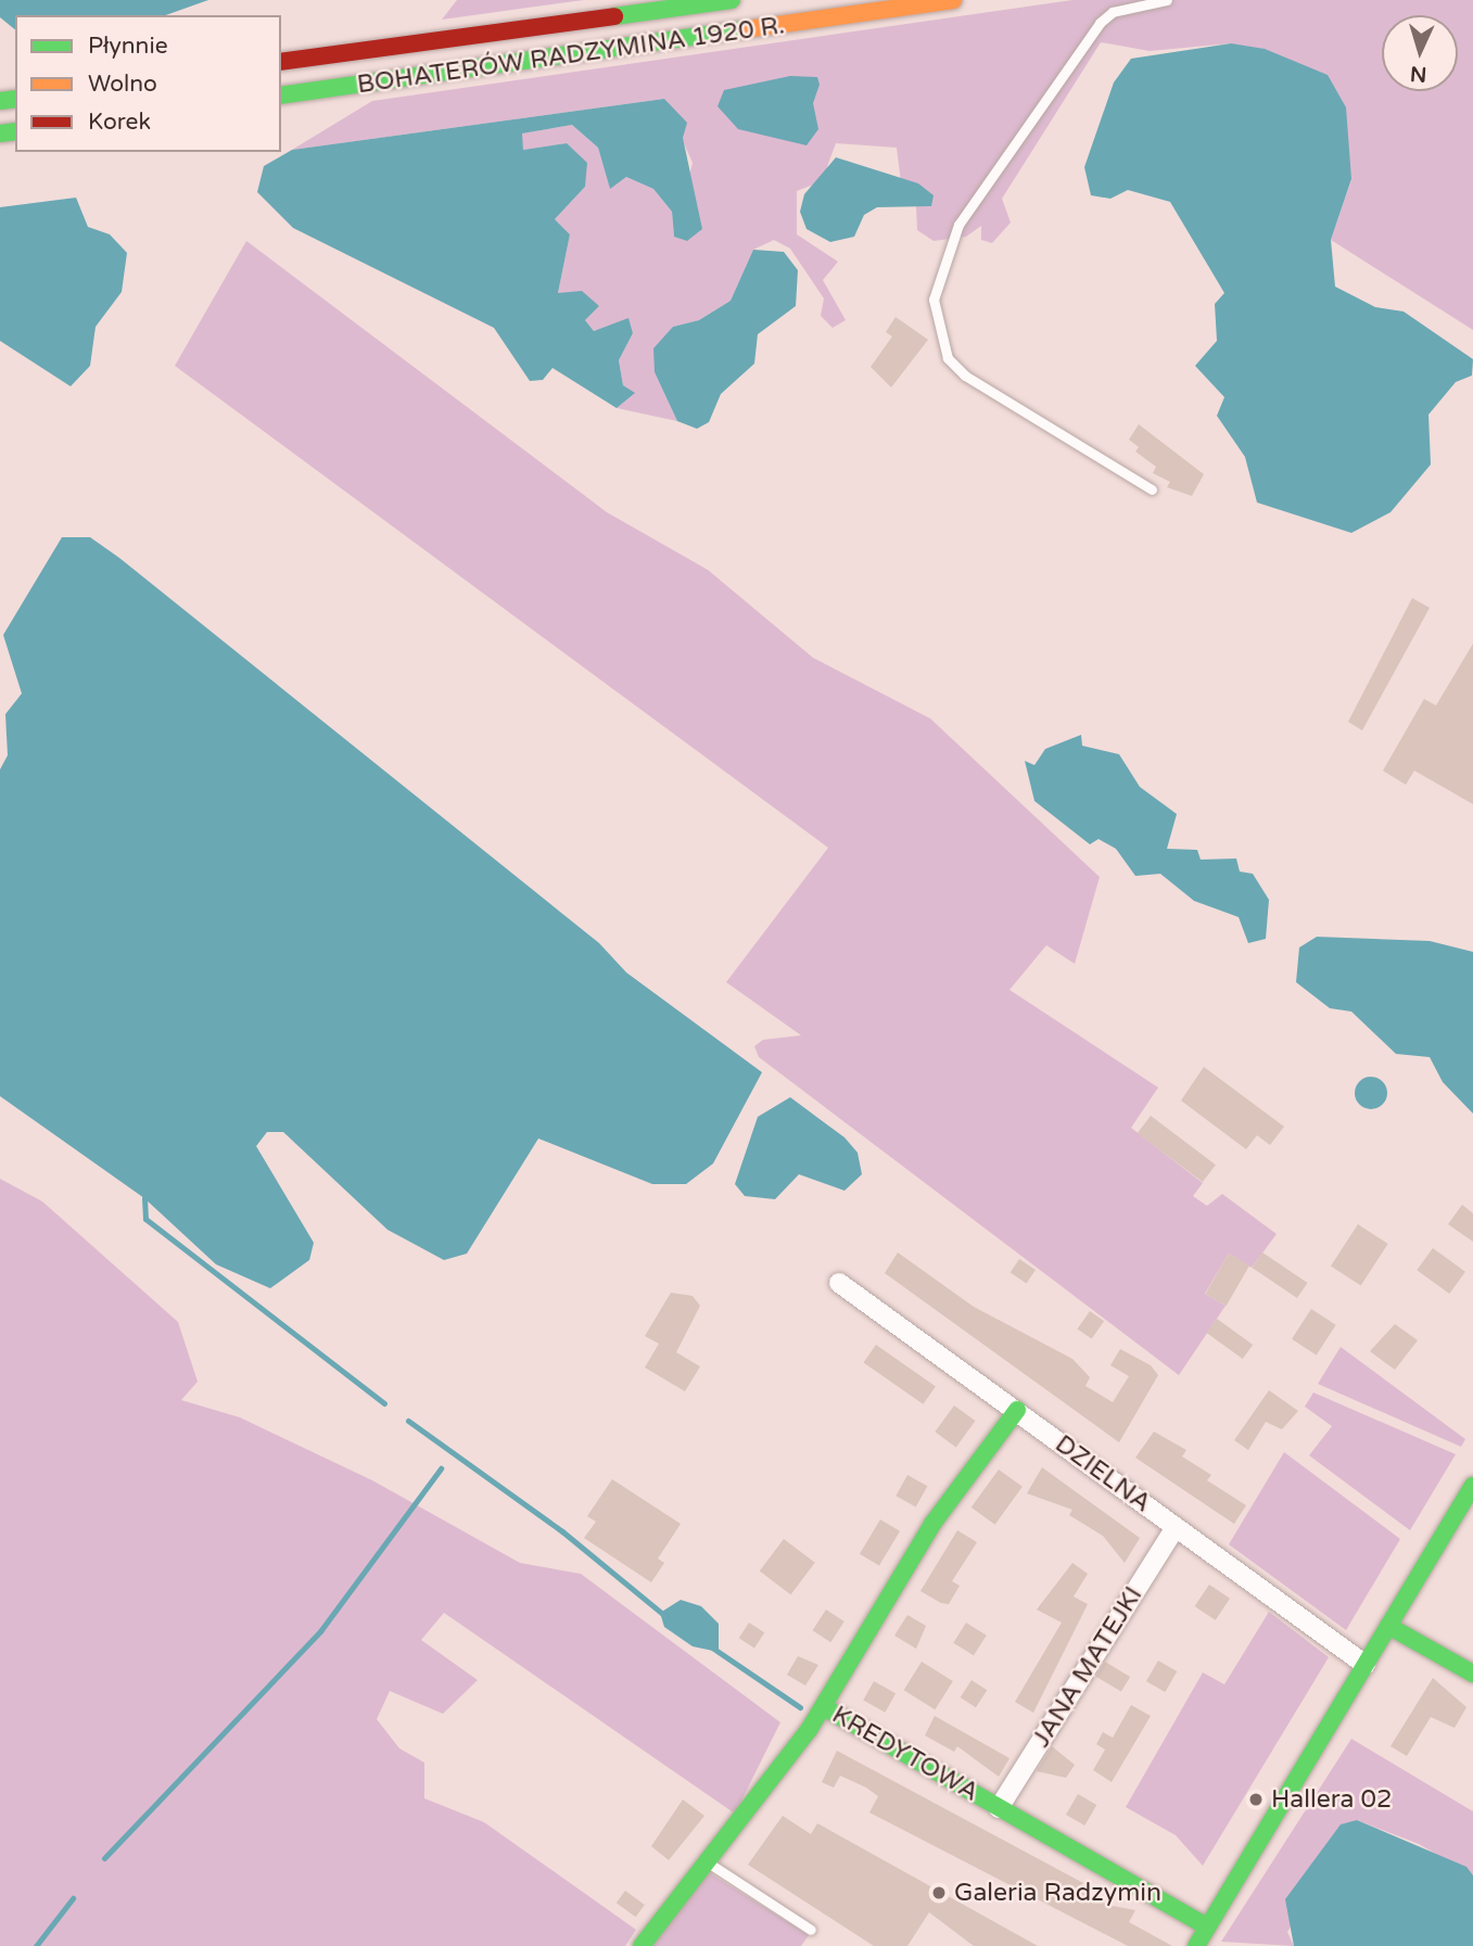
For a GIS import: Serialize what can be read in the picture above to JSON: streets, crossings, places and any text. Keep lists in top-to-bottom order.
{
  "streets": {
    "street": [
      "BOHATERÓW RADZYMINA 1920 R.",
      "DZIELNA",
      "JANA MATEJKI",
      "KREDYTOWA"
    ]
  },
  "crossings": [
    ["DZIELNA", "JANA MATEJKI"],
    ["JANA MATEJKI", "KREDYTOWA"]
  ],
  "places": ["Hallera 02", "Galeria Radzymin"],
  "legend": ["Płynnie", "Wolno", "Korek"],
  "north": "bottom"
}
